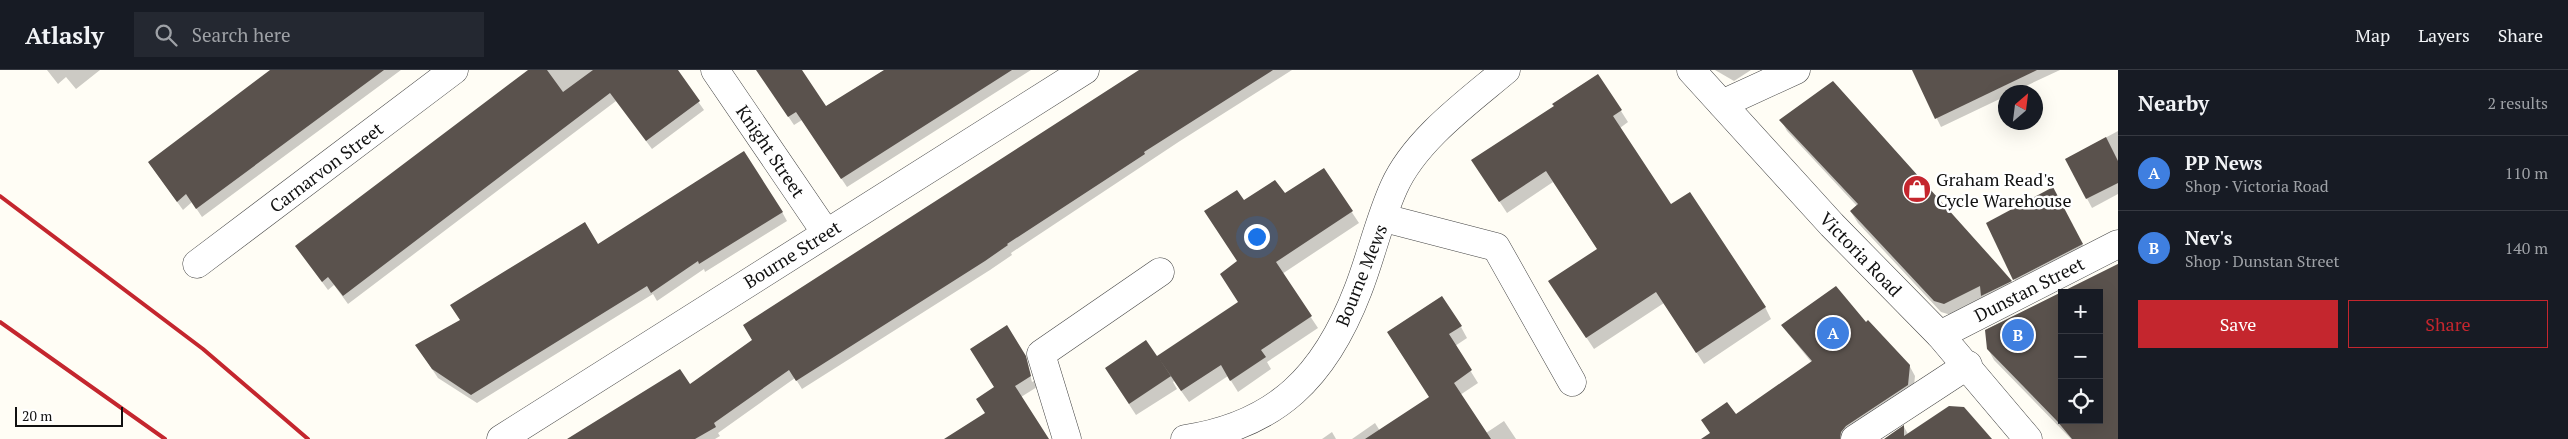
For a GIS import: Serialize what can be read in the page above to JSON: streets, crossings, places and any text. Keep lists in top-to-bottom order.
{
  "streets": {
    "street": [
      "Knight Street",
      "Carnarvon Street",
      "Bourne Street",
      "Victoria Road",
      "Bourne Mews",
      "Dunstan Street"
    ]
  },
  "crossings": [
    ["Knight Street", "Bourne Street"],
    ["Victoria Road", "Dunstan Street"]
  ],
  "places": {
    "shop": ["Graham Read's Cycle Warehouse"]
  },
  "scale_bar": "20 m",
  "north": "top right",
  "page": {
    "header": "Atlasly",
    "search": "Search here",
    "nav": ["Map", "Layers", "Share"],
    "heading": ["Nearby", "2 results"],
    "list": [
      {
        "mark": "A",
        "name": "PP News",
        "note": "Shop · Victoria Road",
        "value": "110 m"
      },
      {
        "mark": "B",
        "name": "Nev's",
        "note": "Shop · Dunstan Street",
        "value": "140 m"
      }
    ],
    "buttons": ["Save", "Share"],
    "map_buttons": ["+", "−"],
    "pins": ["A", "B"],
    "scale": "20 m"
  }
}
